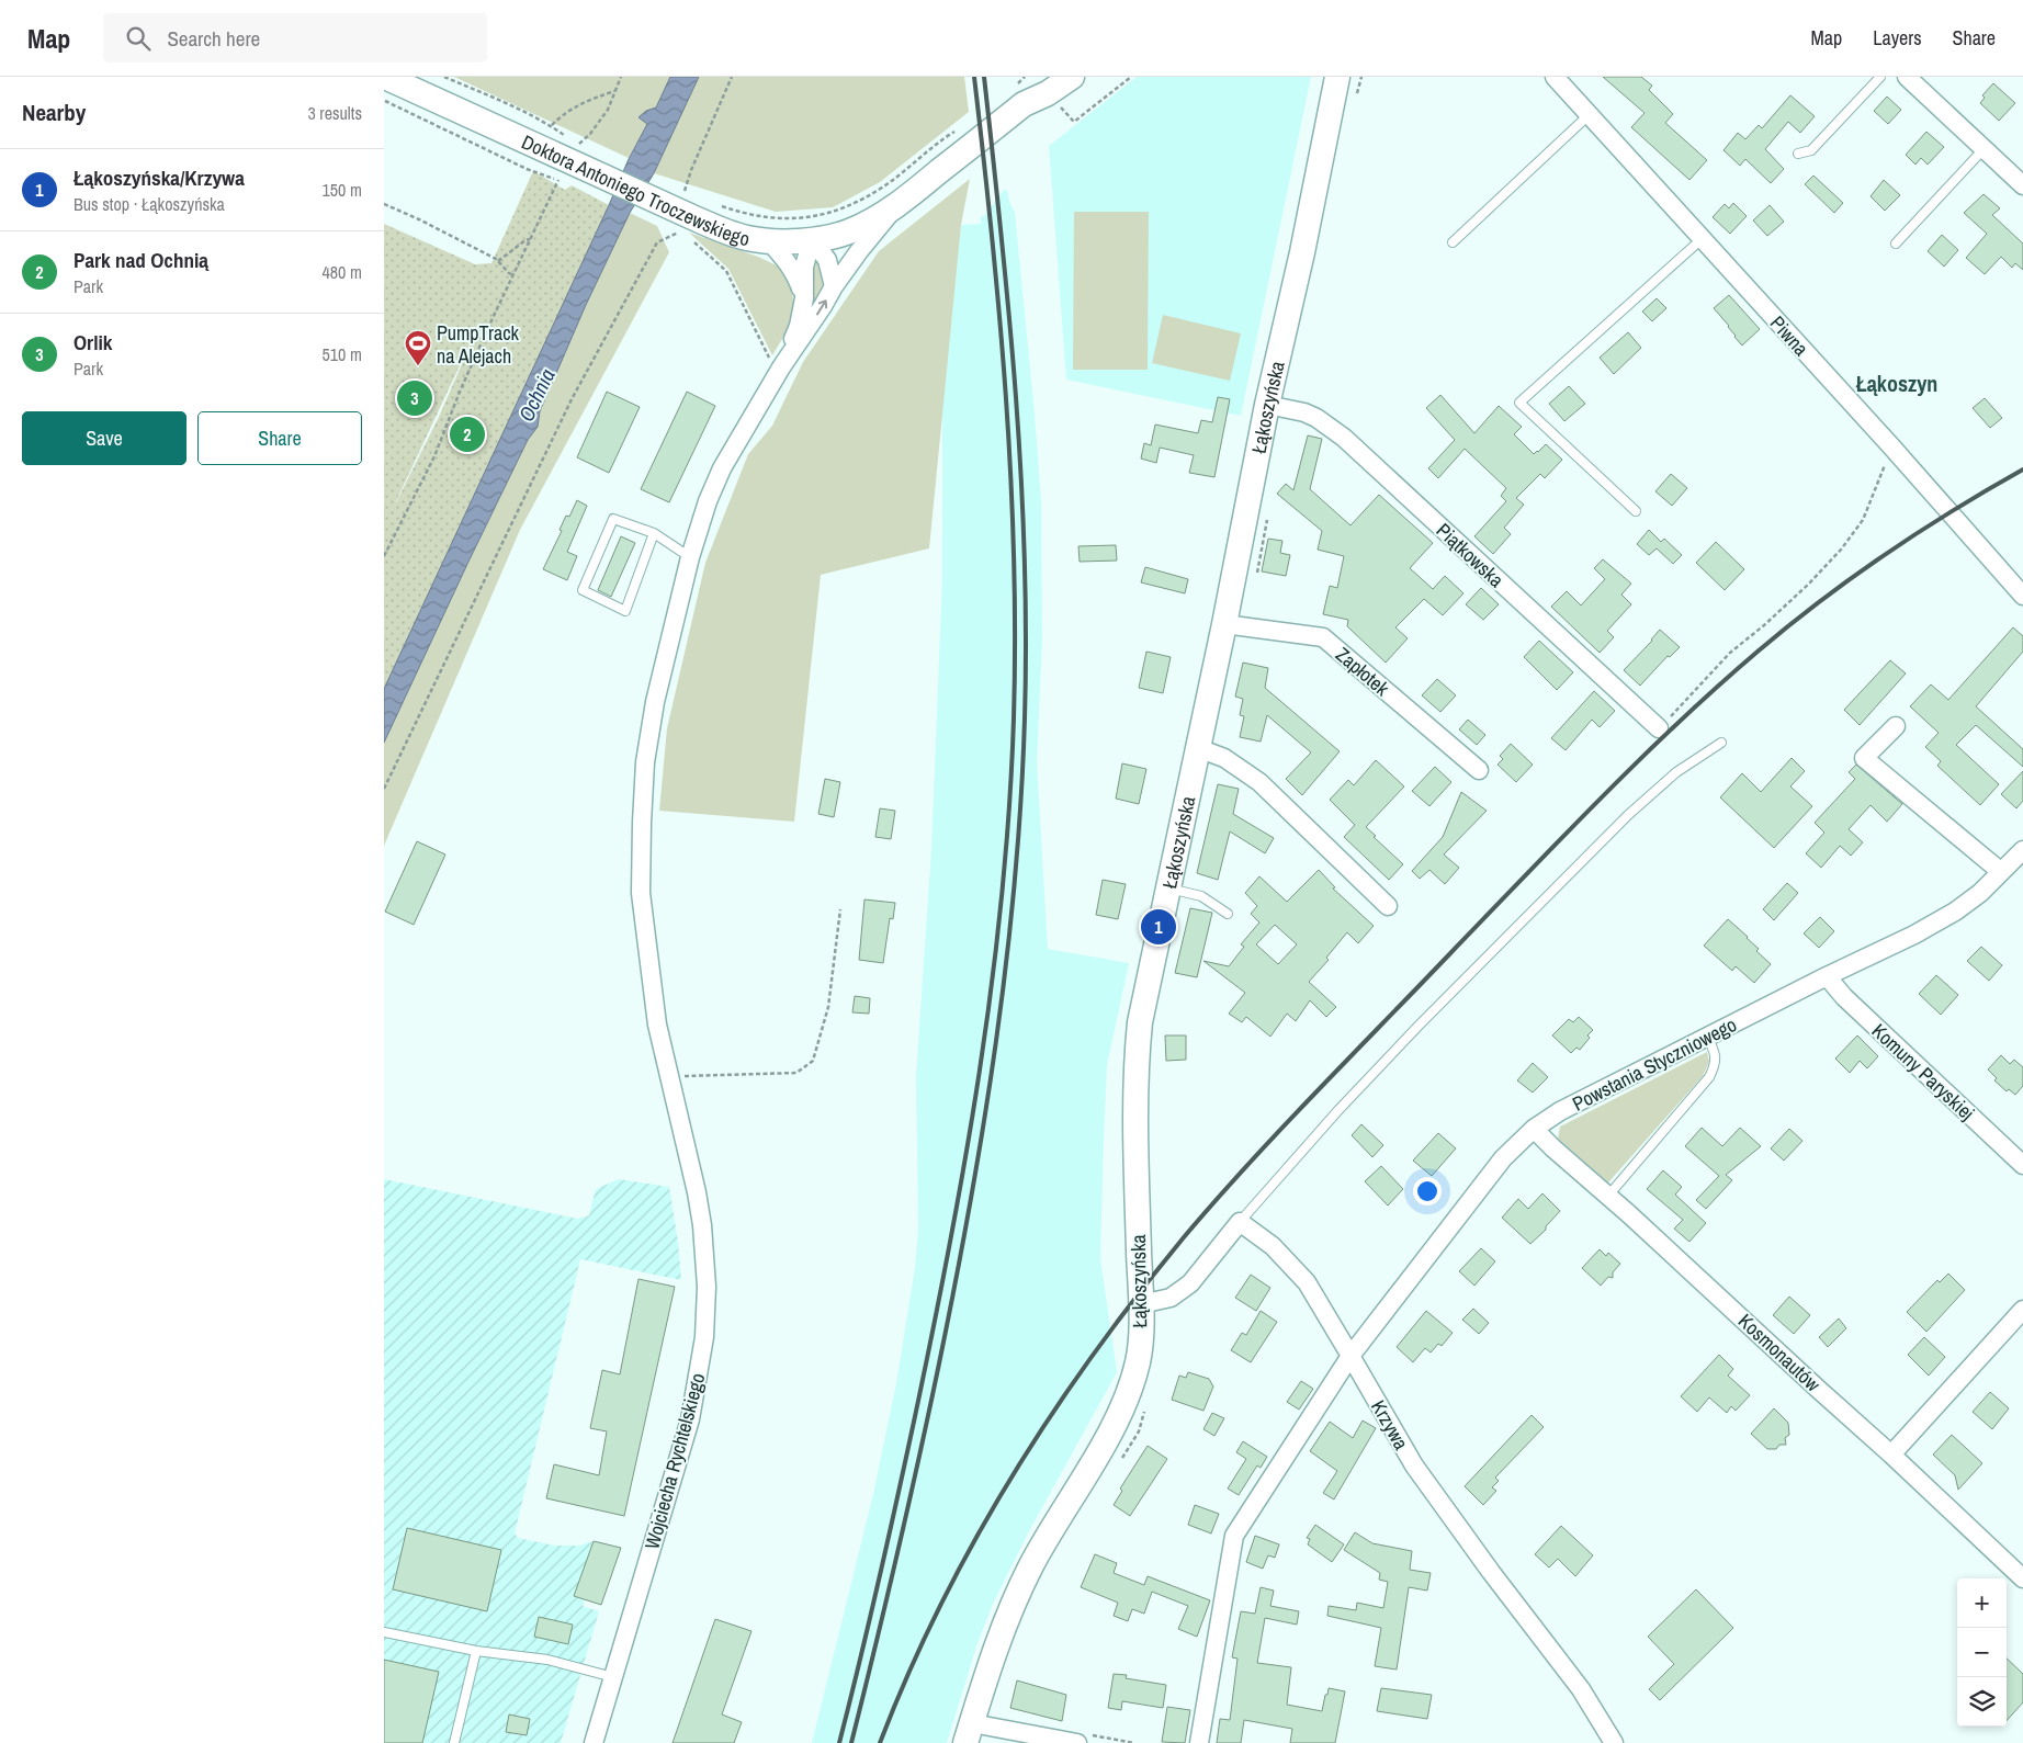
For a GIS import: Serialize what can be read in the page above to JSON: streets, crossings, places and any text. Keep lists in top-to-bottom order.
{
  "streets": {
    "street": [
      "Doktora Antoniego Troczewskiego",
      "Piwna",
      "Łąkoszyńska",
      "Piątkowska",
      "Zapłotek",
      "Powstania Styczniowego",
      "Komuny Paryskiej",
      "Kosmonautów",
      "Krzywa",
      "Wojciecha Rychtelskiego"
    ]
  },
  "crossings": [
    ["Łąkoszyńska", "Piątkowska"],
    ["Łąkoszyńska", "Zapłotek"],
    ["Powstania Styczniowego", "Komuny Paryskiej"],
    ["Powstania Styczniowego", "Kosmonautów"],
    ["Powstania Styczniowego", "Krzywa"]
  ],
  "districts": ["Łąkoszyn"],
  "water": ["Ochnia"],
  "places": {
    "sports": ["PumpTrack na Alejach"]
  },
  "page": {
    "header": "Map",
    "search": "Search here",
    "nav": ["Map", "Layers", "Share"],
    "heading": ["Nearby", "3 results"],
    "list": [
      {
        "mark": "1",
        "name": "Łąkoszyńska/Krzywa",
        "note": "Bus stop · Łąkoszyńska",
        "value": "150 m"
      },
      {
        "mark": "2",
        "name": "Park nad Ochnią",
        "note": "Park",
        "value": "480 m"
      },
      {
        "mark": "3",
        "name": "Orlik",
        "note": "Park",
        "value": "510 m"
      }
    ],
    "pins": ["3", "2", "1"],
    "buttons": ["Save", "Share"],
    "map_buttons": ["+", "−"]
  }
}
